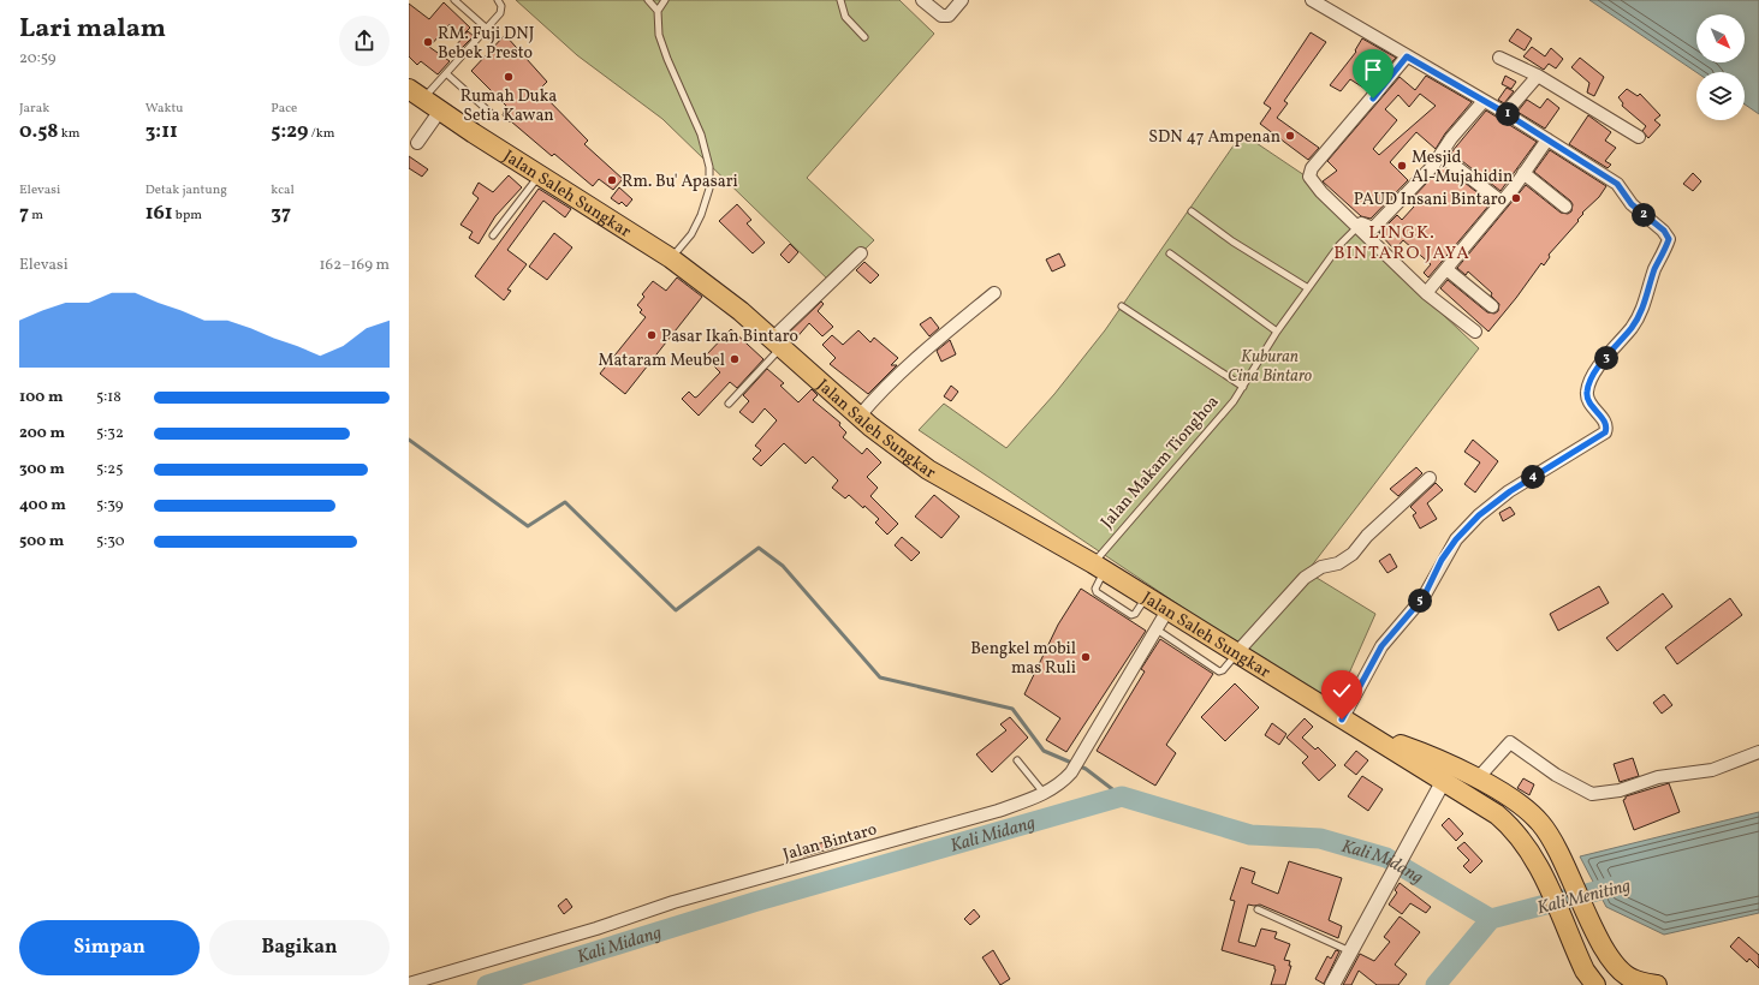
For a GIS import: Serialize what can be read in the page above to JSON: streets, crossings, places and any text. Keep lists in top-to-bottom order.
{
  "streets": {
    "highway": ["Jalan Saleh Sungkar"],
    "street": ["Jalan Bintaro"],
    "lane": ["Jalan Makam Tionghoa"]
  },
  "crossings": [
    ["Jalan Saleh Sungkar", "Jalan Makam Tionghoa"],
    ["Jalan Saleh Sungkar", "Jalan Bintaro"]
  ],
  "districts": ["LINGK. BINTARO JAYA"],
  "water": ["Kali Midang", "Kali Meniting"],
  "parks": ["Kuburan Cina Bintaro"],
  "places": [
    "RM. Fuji DNJ Bebek Presto",
    "Rumah Duka Setia Kawan",
    "SDN 47 Ampenan",
    "Mesjid Al-Mujahidin",
    "Rm. Bu' Apasari",
    "PAUD Insani Bintaro",
    "Pasar Ikan Bintaro",
    "Mataram Meubel",
    "Bengkel mobil mas Ruli"
  ],
  "north": "bottom right",
  "page": {
    "heading": ["Lari malam", "20:59"],
    "stats": [
      ["Jarak", "0.58 km"],
      ["Waktu", "3:11"],
      ["Pace", "5:29 /km"],
      ["Elevasi", "7 m"],
      ["Detak jantung", "161 bpm"],
      ["kcal", "37"]
    ],
    "pins": [
      "1",
      "2",
      "3",
      "4",
      "5"
    ],
    "chart": ["Elevasi", "162–169 m"],
    "list": [
      {
        "name": "100 m",
        "note": "5:18"
      },
      {
        "name": "200 m",
        "note": "5:32"
      },
      {
        "name": "300 m",
        "note": "5:25"
      },
      {
        "name": "400 m",
        "note": "5:39"
      },
      {
        "name": "500 m",
        "note": "5:30"
      }
    ],
    "buttons": ["Simpan", "Bagikan"]
  }
}
